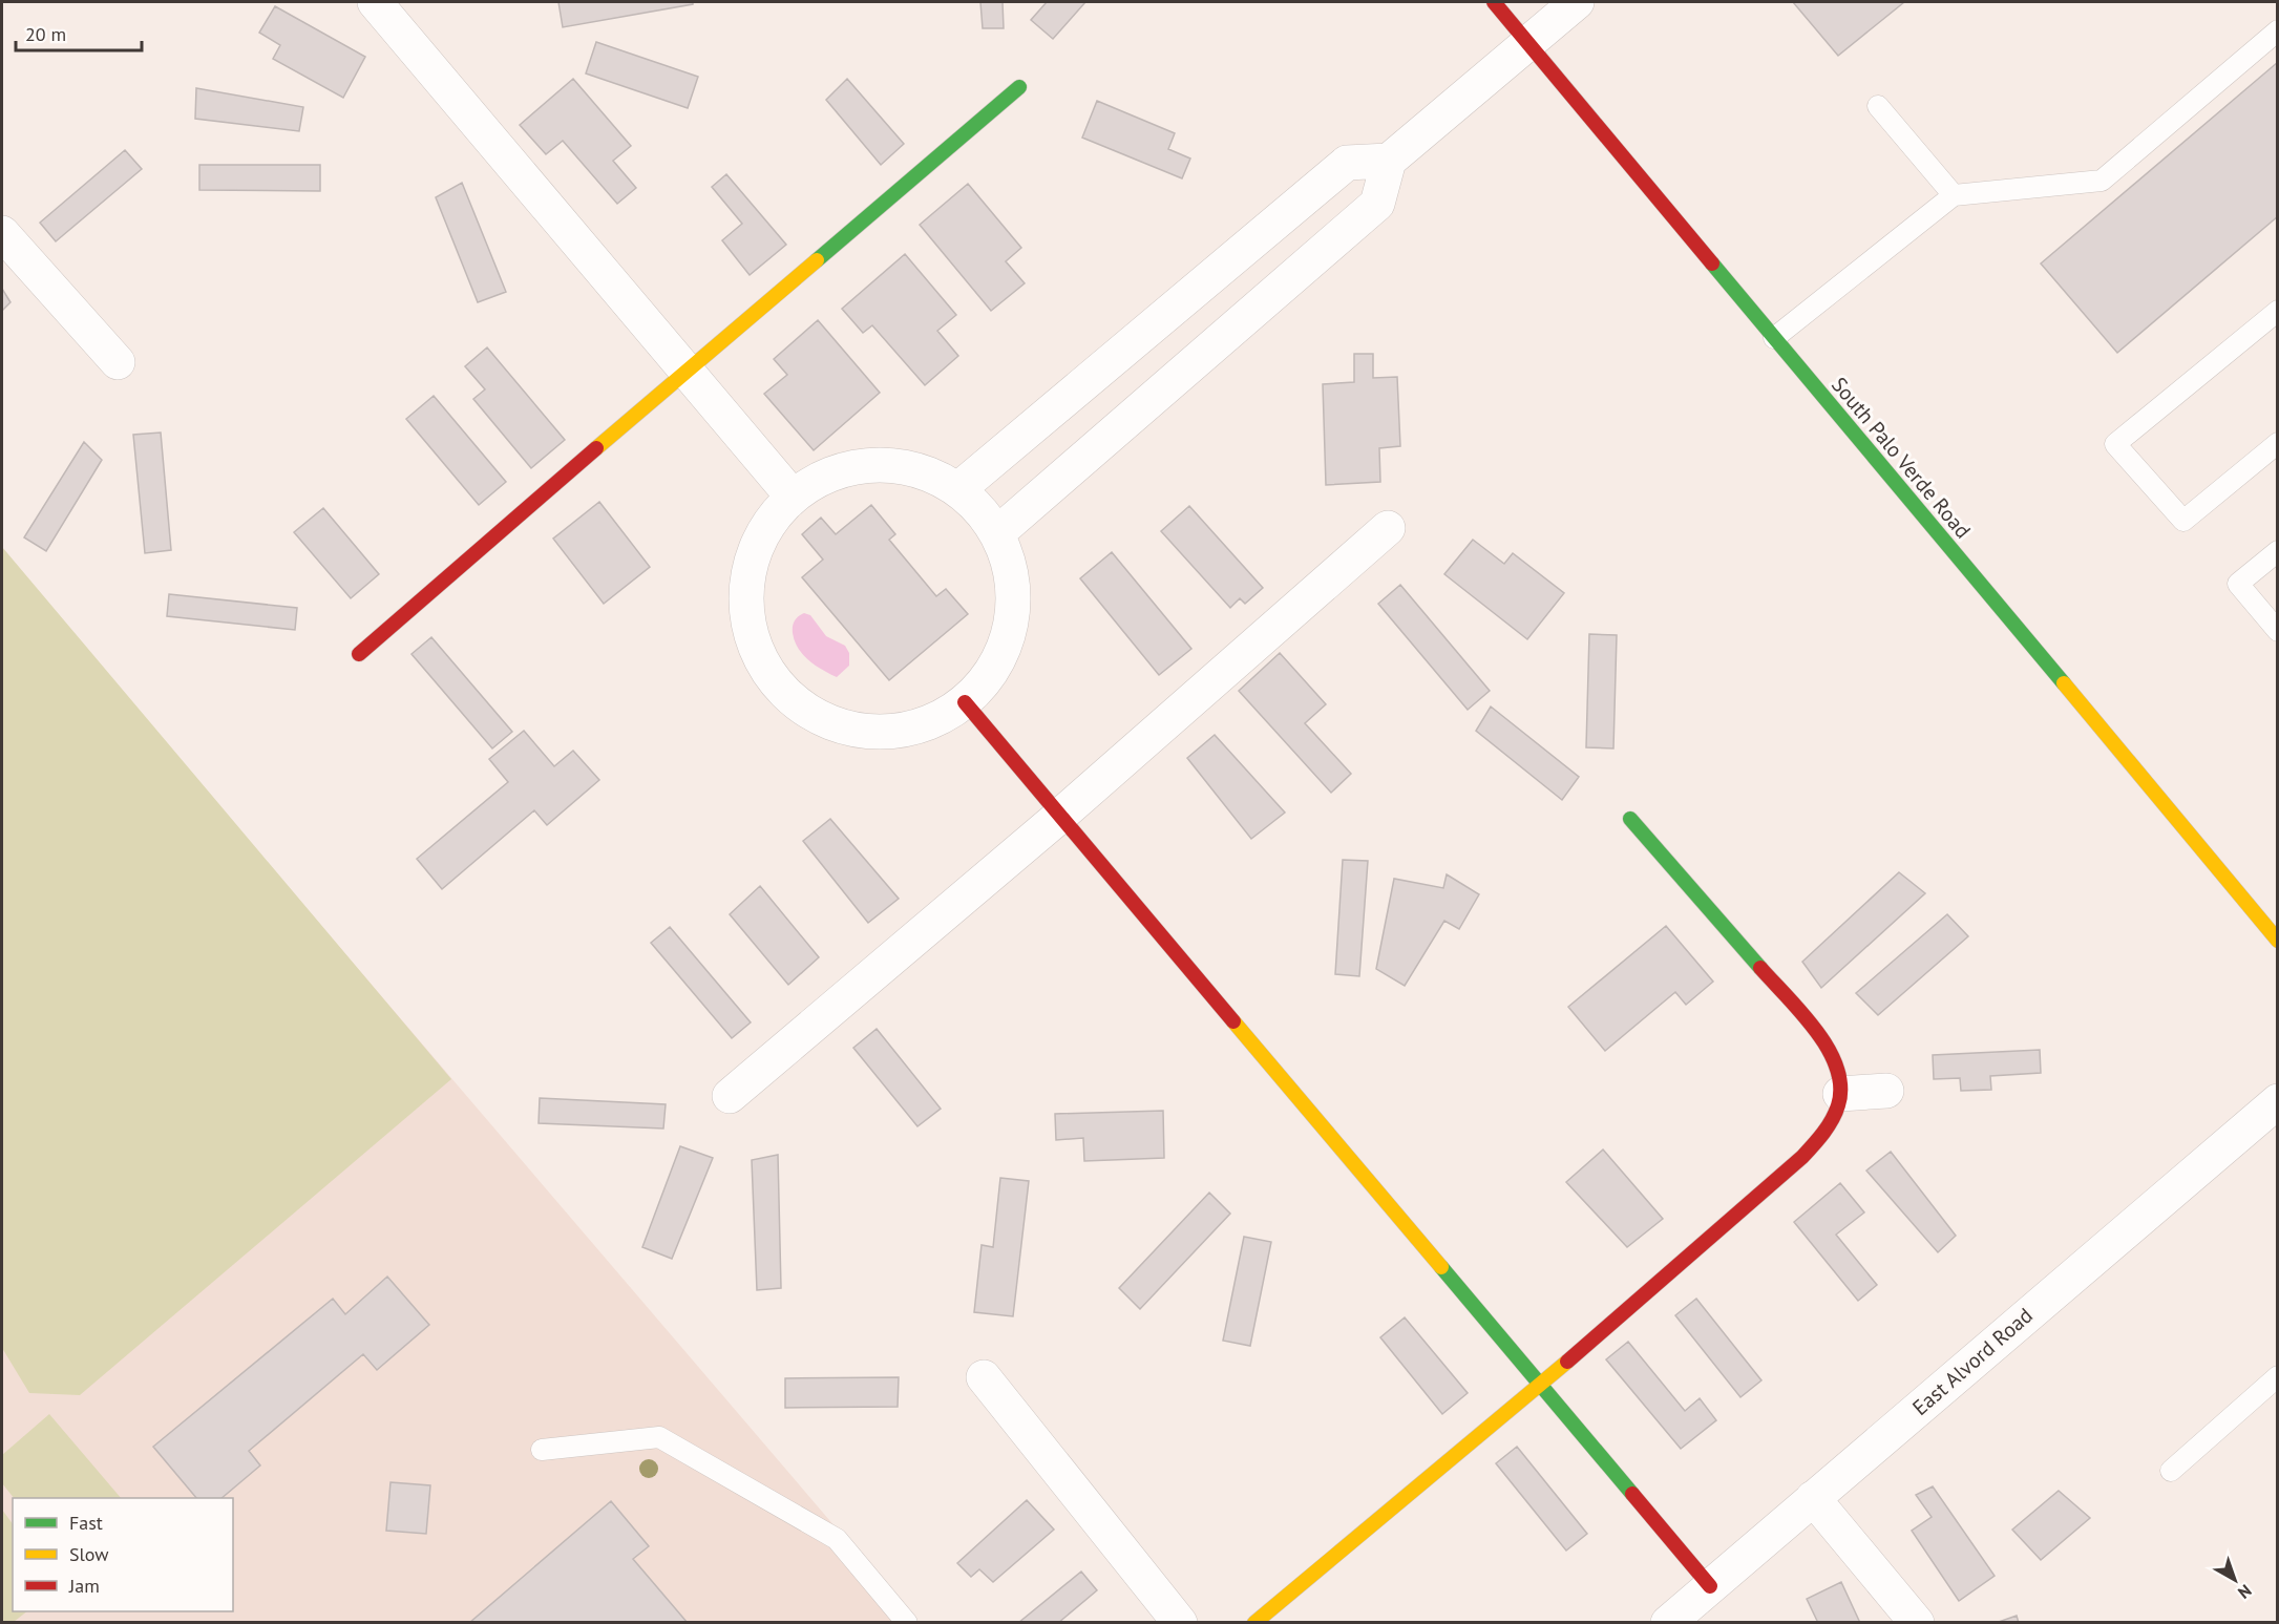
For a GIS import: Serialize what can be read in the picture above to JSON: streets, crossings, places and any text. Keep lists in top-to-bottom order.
{
  "streets": {
    "street": ["South Palo Verde Road", "East Alvord Road"]
  },
  "legend": ["Fast", "Slow", "Jam"],
  "scale_bar": "20 m",
  "north": "bottom right"
}
